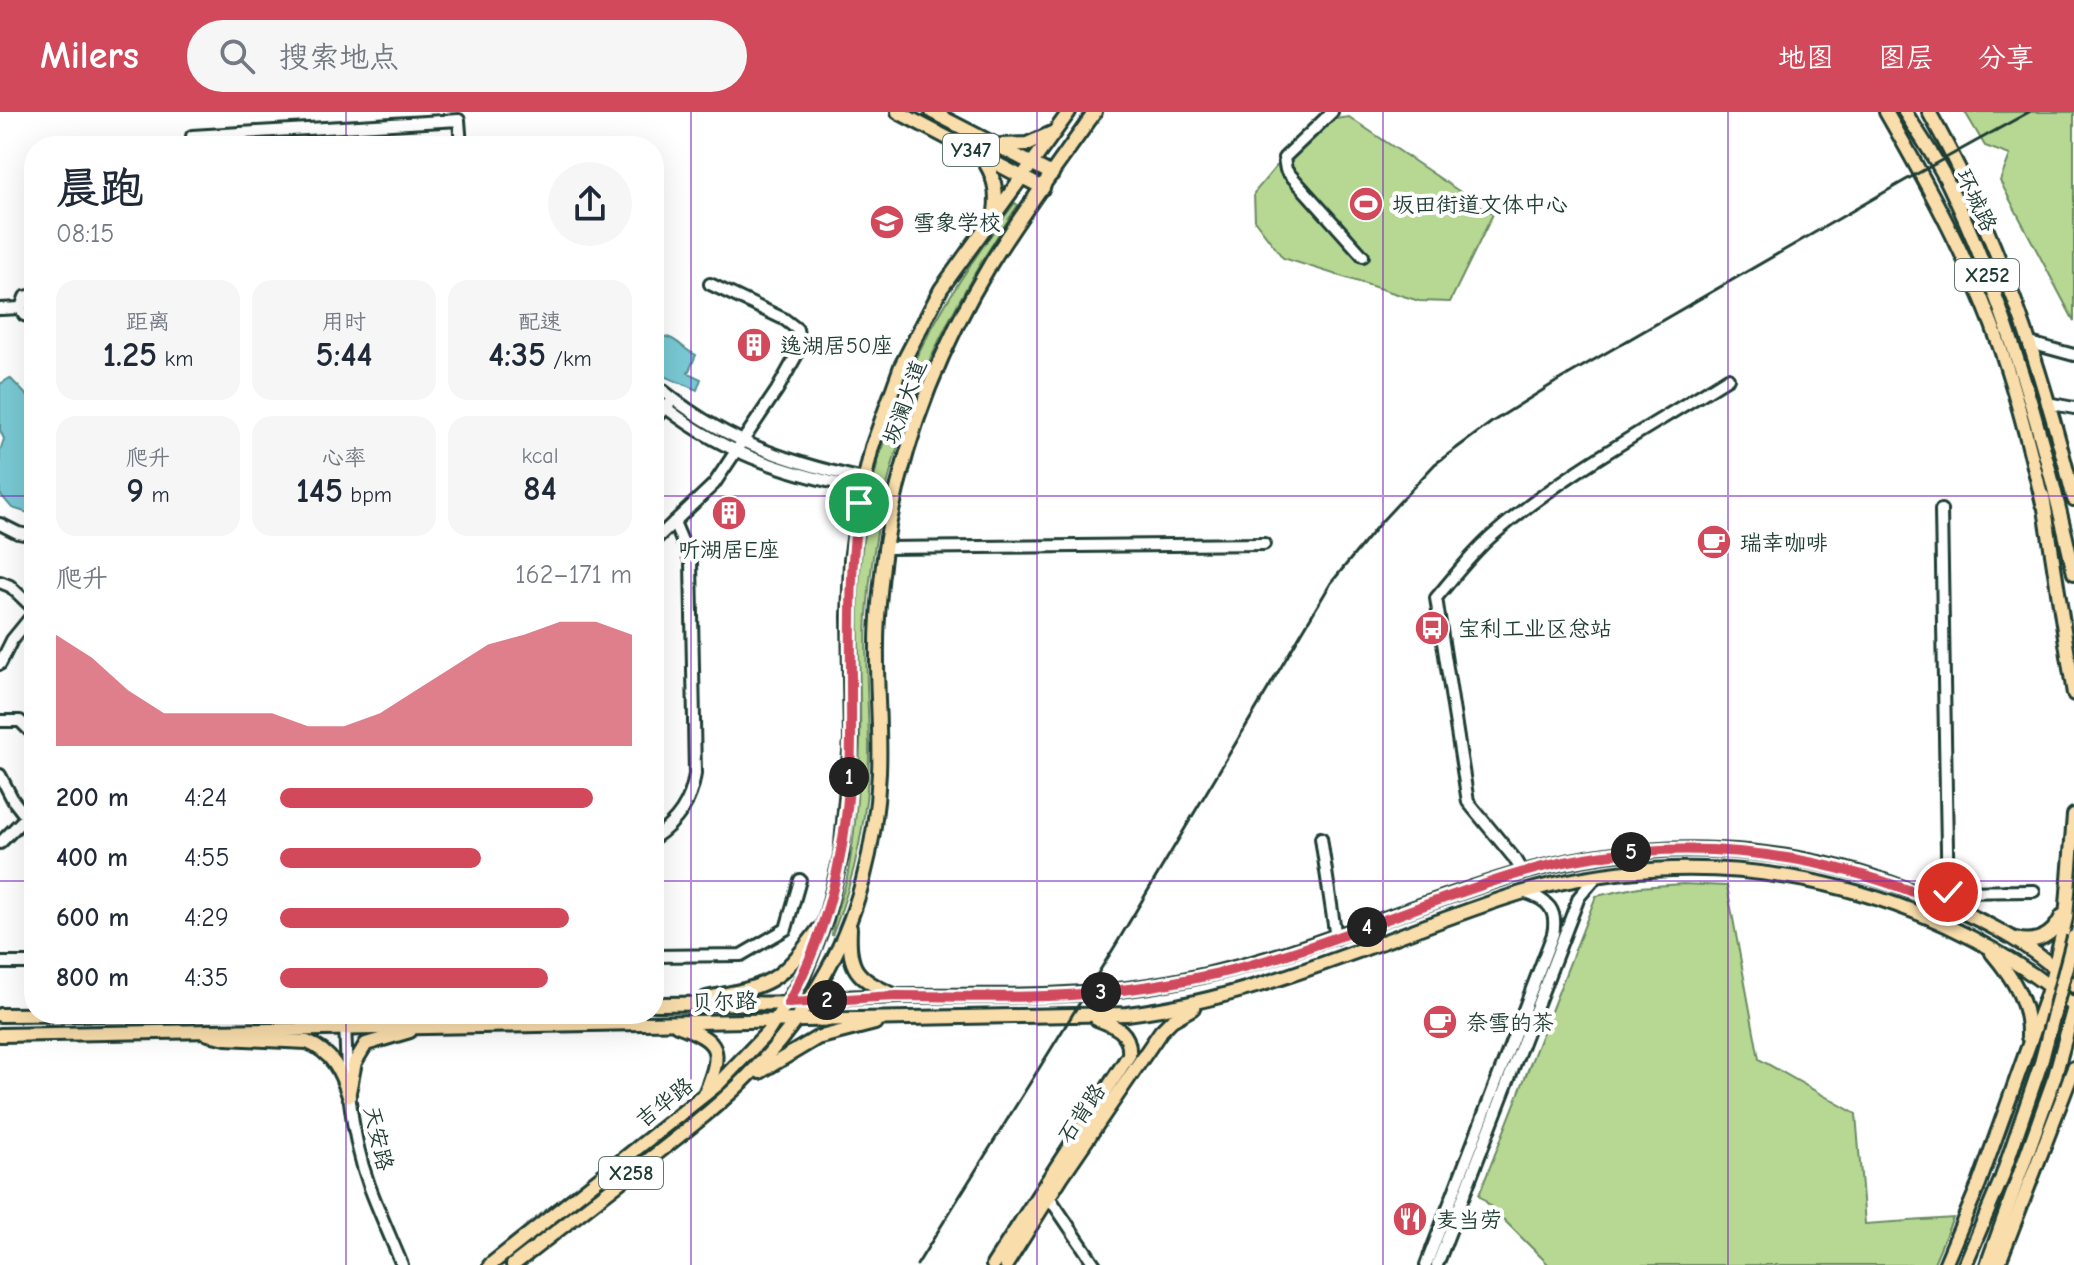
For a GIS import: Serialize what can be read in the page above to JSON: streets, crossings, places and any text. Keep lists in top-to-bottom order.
{
  "streets": {
    "main road": [
      "Y347",
      "环城路",
      "X252",
      "坂澜大道",
      "贝尔路",
      "吉华路",
      "石背路",
      "X258"
    ],
    "street": ["天安路"]
  },
  "crossings": [
    ["Y347", "坂澜大道"],
    ["环城路", "X252"],
    ["坂澜大道", "贝尔路"],
    ["坂澜大道", "吉华路"],
    ["坂澜大道", "X258"],
    ["贝尔路", "吉华路"],
    ["贝尔路", "X258"],
    ["吉华路", "X258"],
    ["石背路", "X258"]
  ],
  "places": {
    "sports": ["坂田街道文体中心"],
    "school or university": ["雪象学校"],
    "building": ["逸湖居50座", "听湖居E座"],
    "cafe": ["瑞幸咖啡", "奈雪的茶"],
    "bus stop": ["宝利工业区总站"],
    "restaurant": ["麦当劳"]
  },
  "page": {
    "header": "Milers",
    "search": "搜索地点",
    "nav": ["地图", "图层", "分享"],
    "heading": ["晨跑", "08:15"],
    "stats": [
      ["距离", "1.25 km"],
      ["用时", "5:44"],
      ["配速", "4:35 /km"],
      ["爬升", "9 m"],
      ["心率", "145 bpm"],
      ["kcal", "84"]
    ],
    "chart": ["爬升", "162–171 m"],
    "pins": [
      "1",
      "5",
      "4",
      "3",
      "2"
    ],
    "list": [
      {
        "name": "200 m",
        "note": "4:24"
      },
      {
        "name": "400 m",
        "note": "4:55"
      },
      {
        "name": "600 m",
        "note": "4:29"
      },
      {
        "name": "800 m",
        "note": "4:35"
      }
    ]
  }
}
